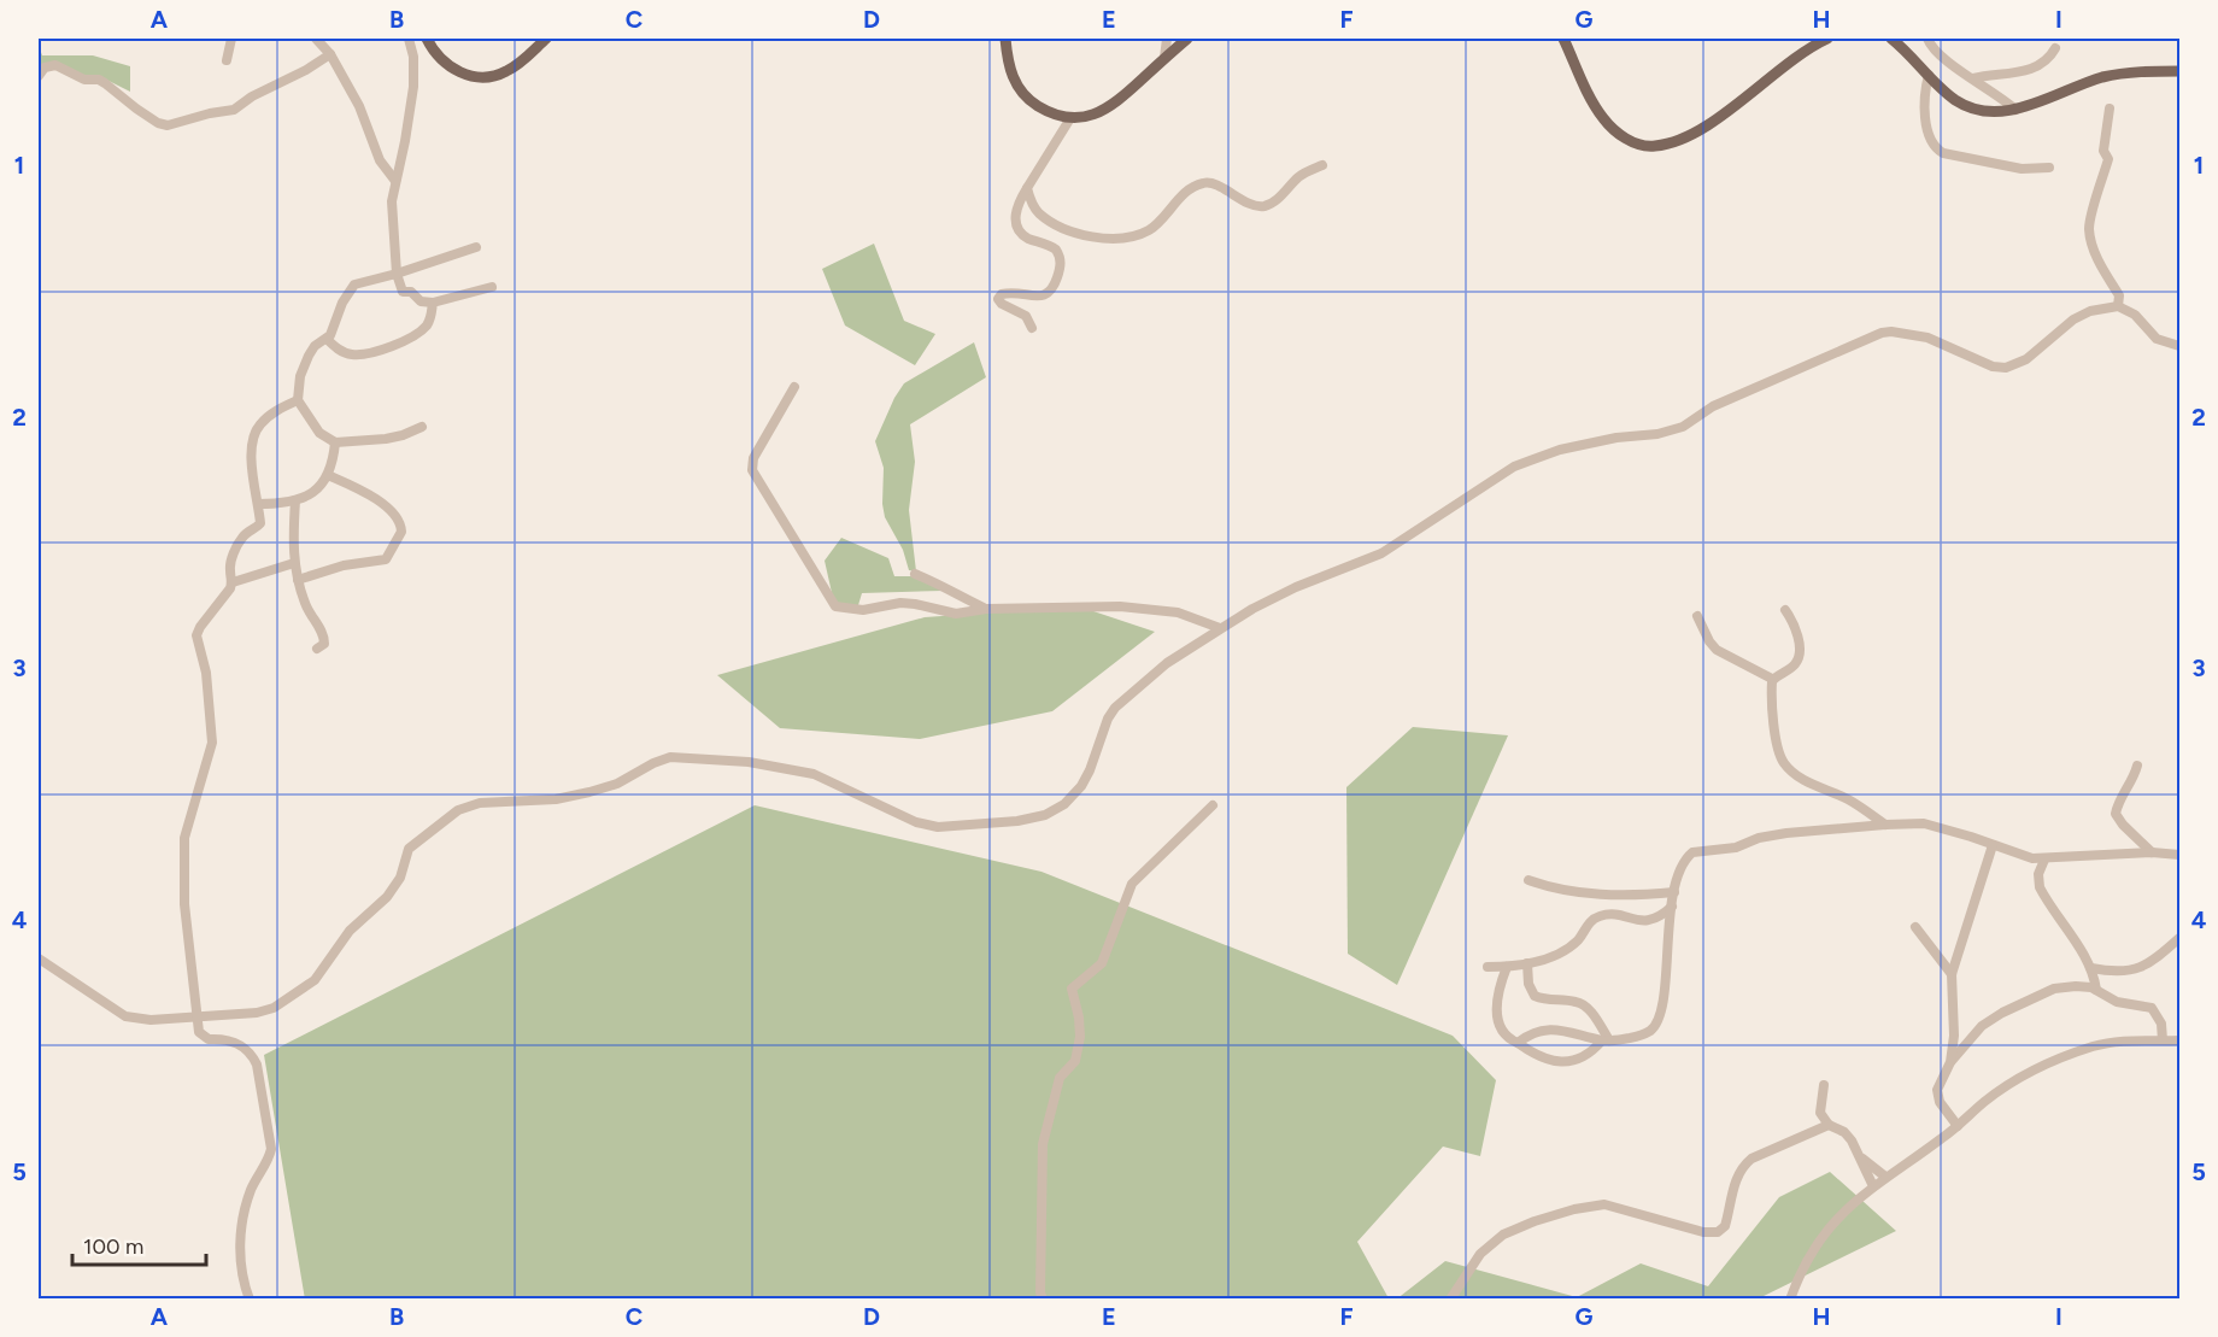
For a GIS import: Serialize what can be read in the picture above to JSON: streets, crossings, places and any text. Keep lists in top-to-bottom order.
{
  "scale_bar": "100 m",
  "grid": {
    "columns": [
      "A",
      "B",
      "C",
      "D",
      "E",
      "F",
      "G",
      "H",
      "I"
    ],
    "rows": [
      "1",
      "2",
      "3",
      "4",
      "5"
    ]
  }
}
